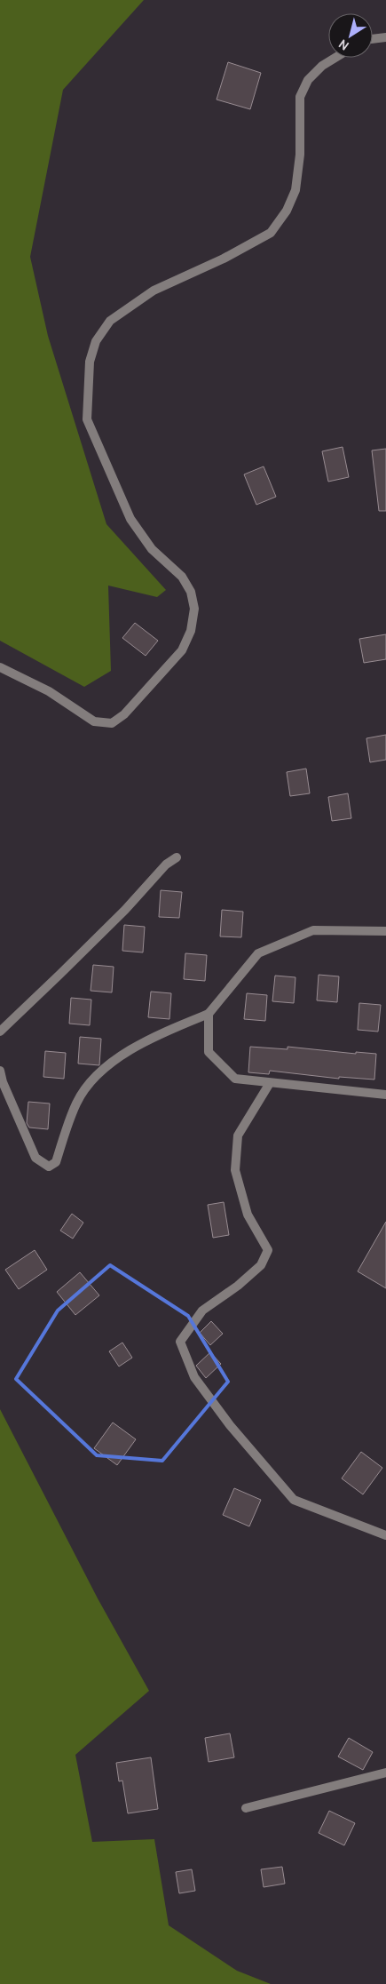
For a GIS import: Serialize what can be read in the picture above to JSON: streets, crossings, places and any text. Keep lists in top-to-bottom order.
{
  "north": "bottom left"
}
